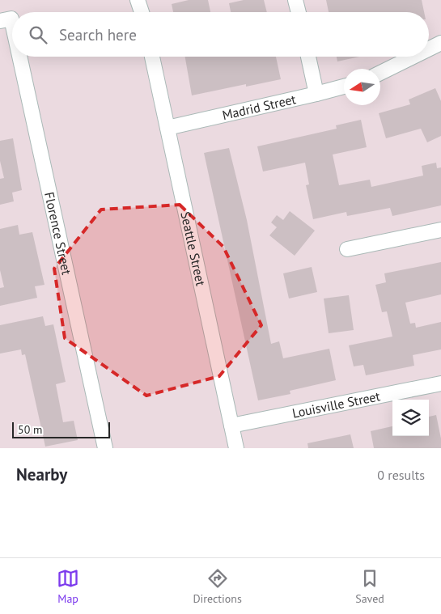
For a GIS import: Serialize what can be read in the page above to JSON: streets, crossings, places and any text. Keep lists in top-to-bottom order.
{
  "streets": {
    "street": [
      "Madrid Street",
      "Florence Street",
      "Seattle Street",
      "Louisville Street"
    ]
  },
  "crossings": [
    ["Madrid Street", "Seattle Street"],
    ["Seattle Street", "Louisville Street"]
  ],
  "scale_bar": "50 m",
  "north": "left",
  "page": {
    "search": "Search here",
    "scale": "50 m",
    "heading": ["Nearby", "0 results"],
    "nav": ["Map", "Directions", "Saved"]
  }
}
